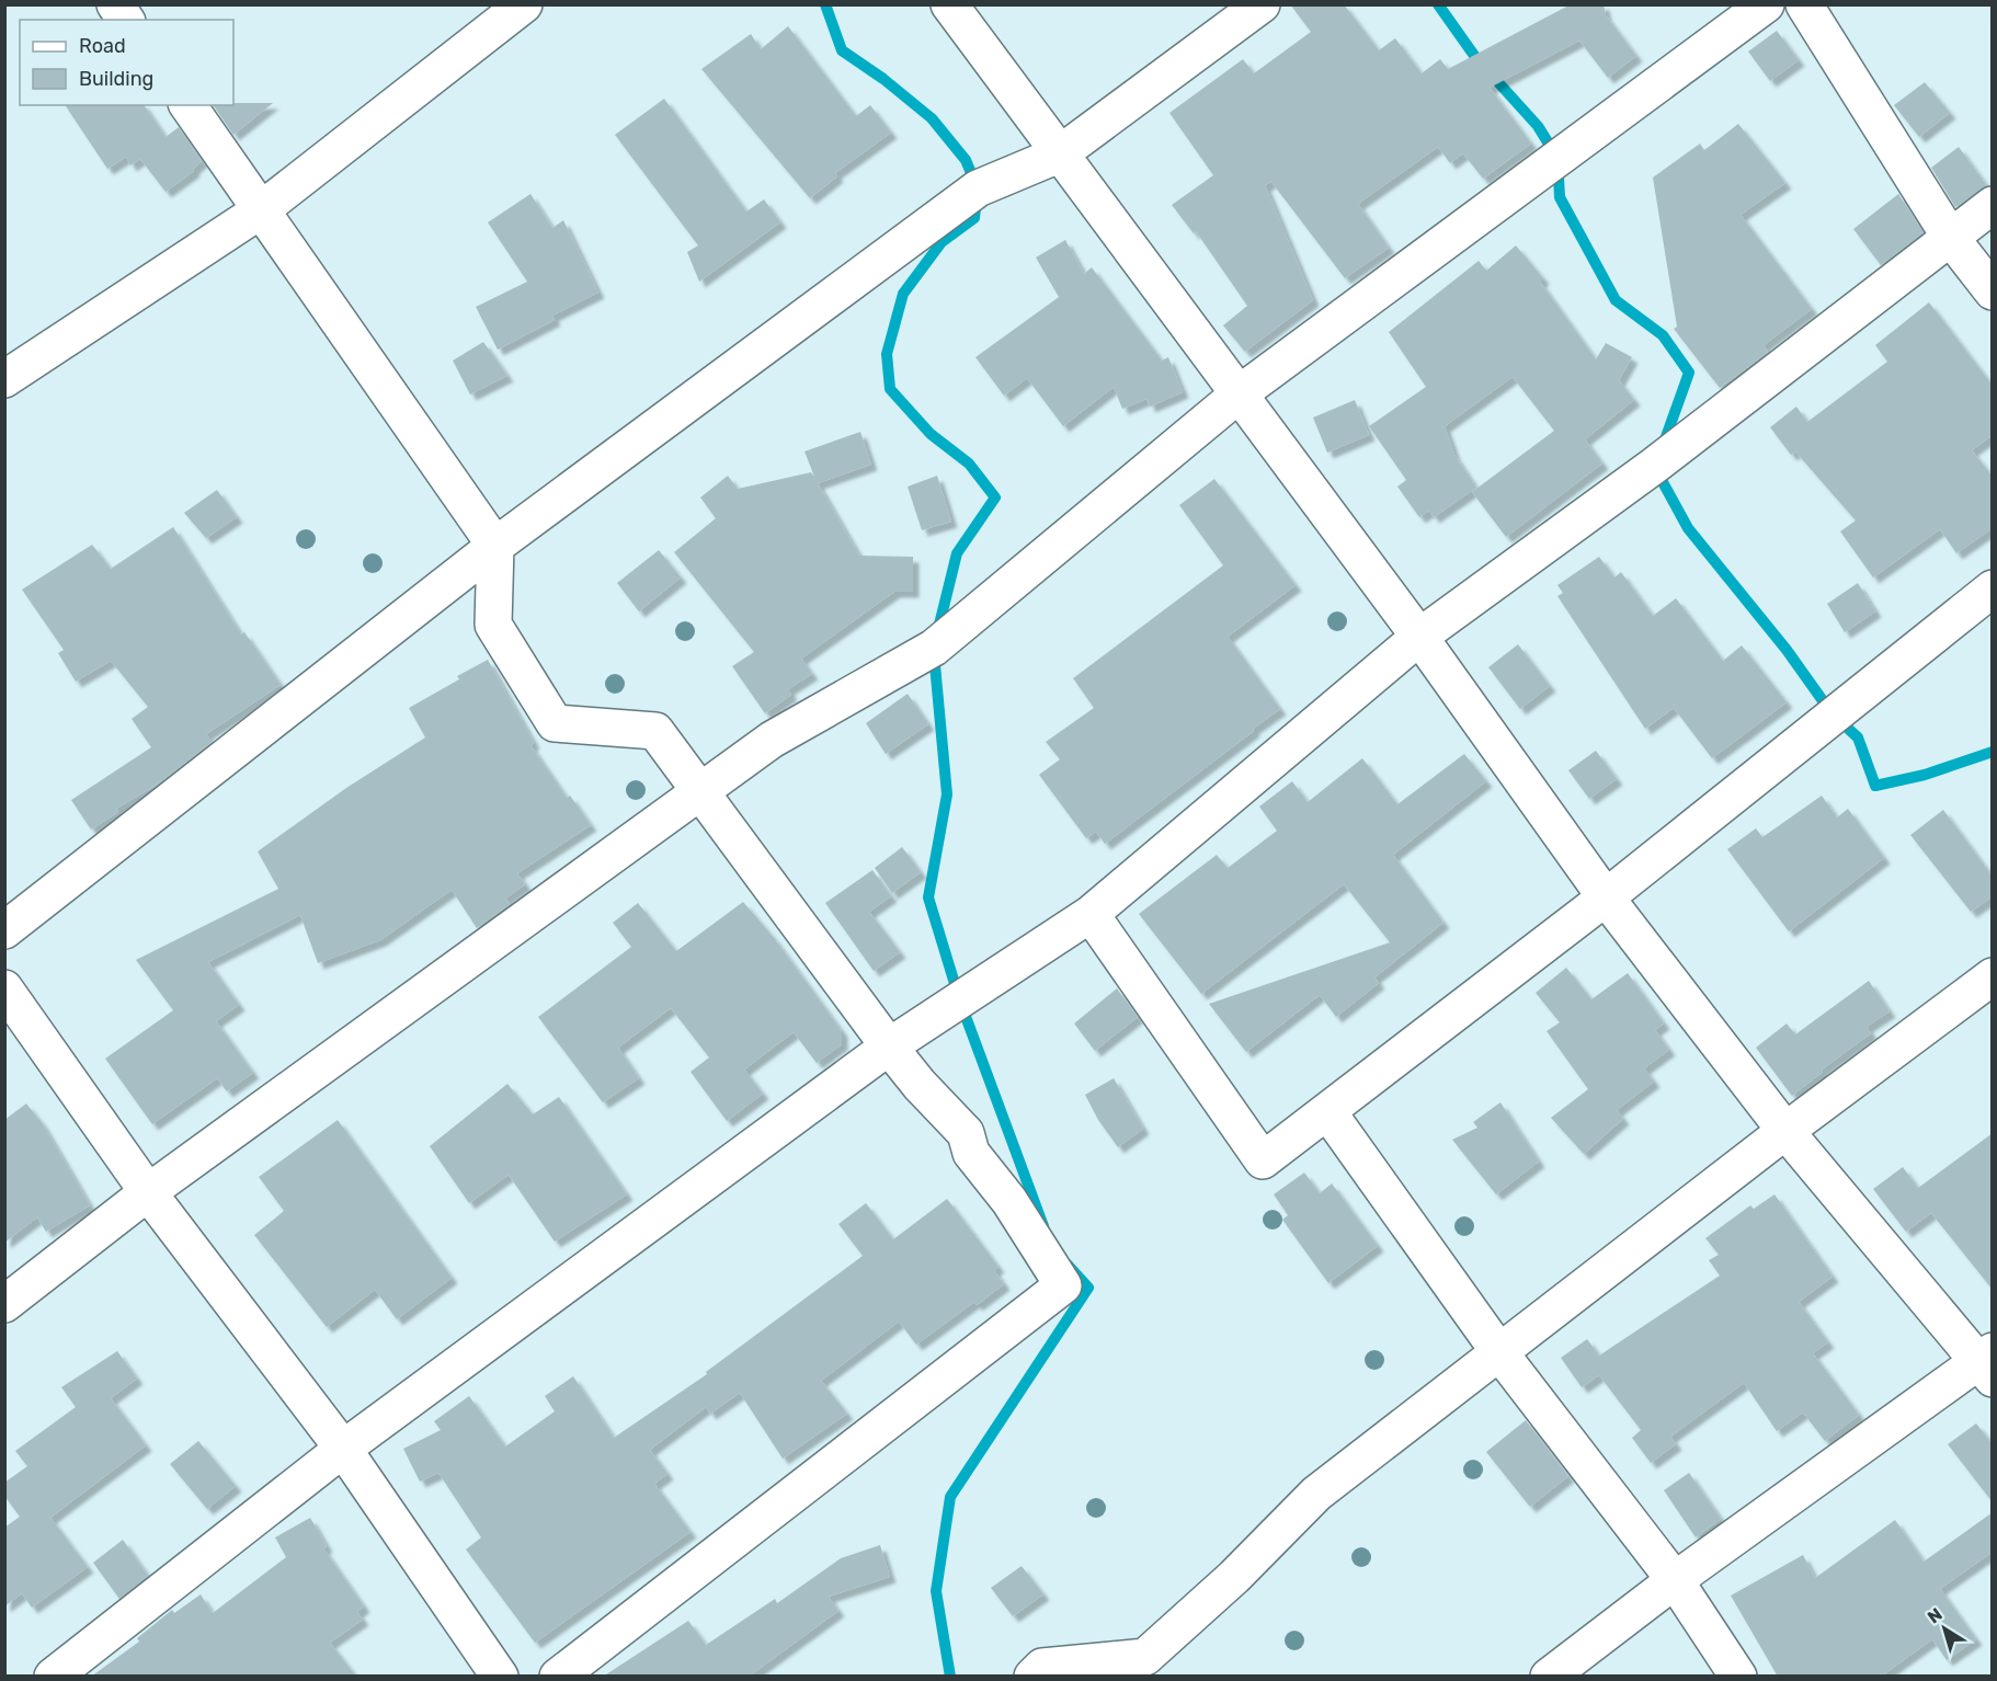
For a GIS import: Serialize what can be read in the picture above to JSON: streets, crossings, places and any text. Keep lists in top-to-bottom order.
{
  "legend": ["Road", "Building"],
  "north": "top left"
}
